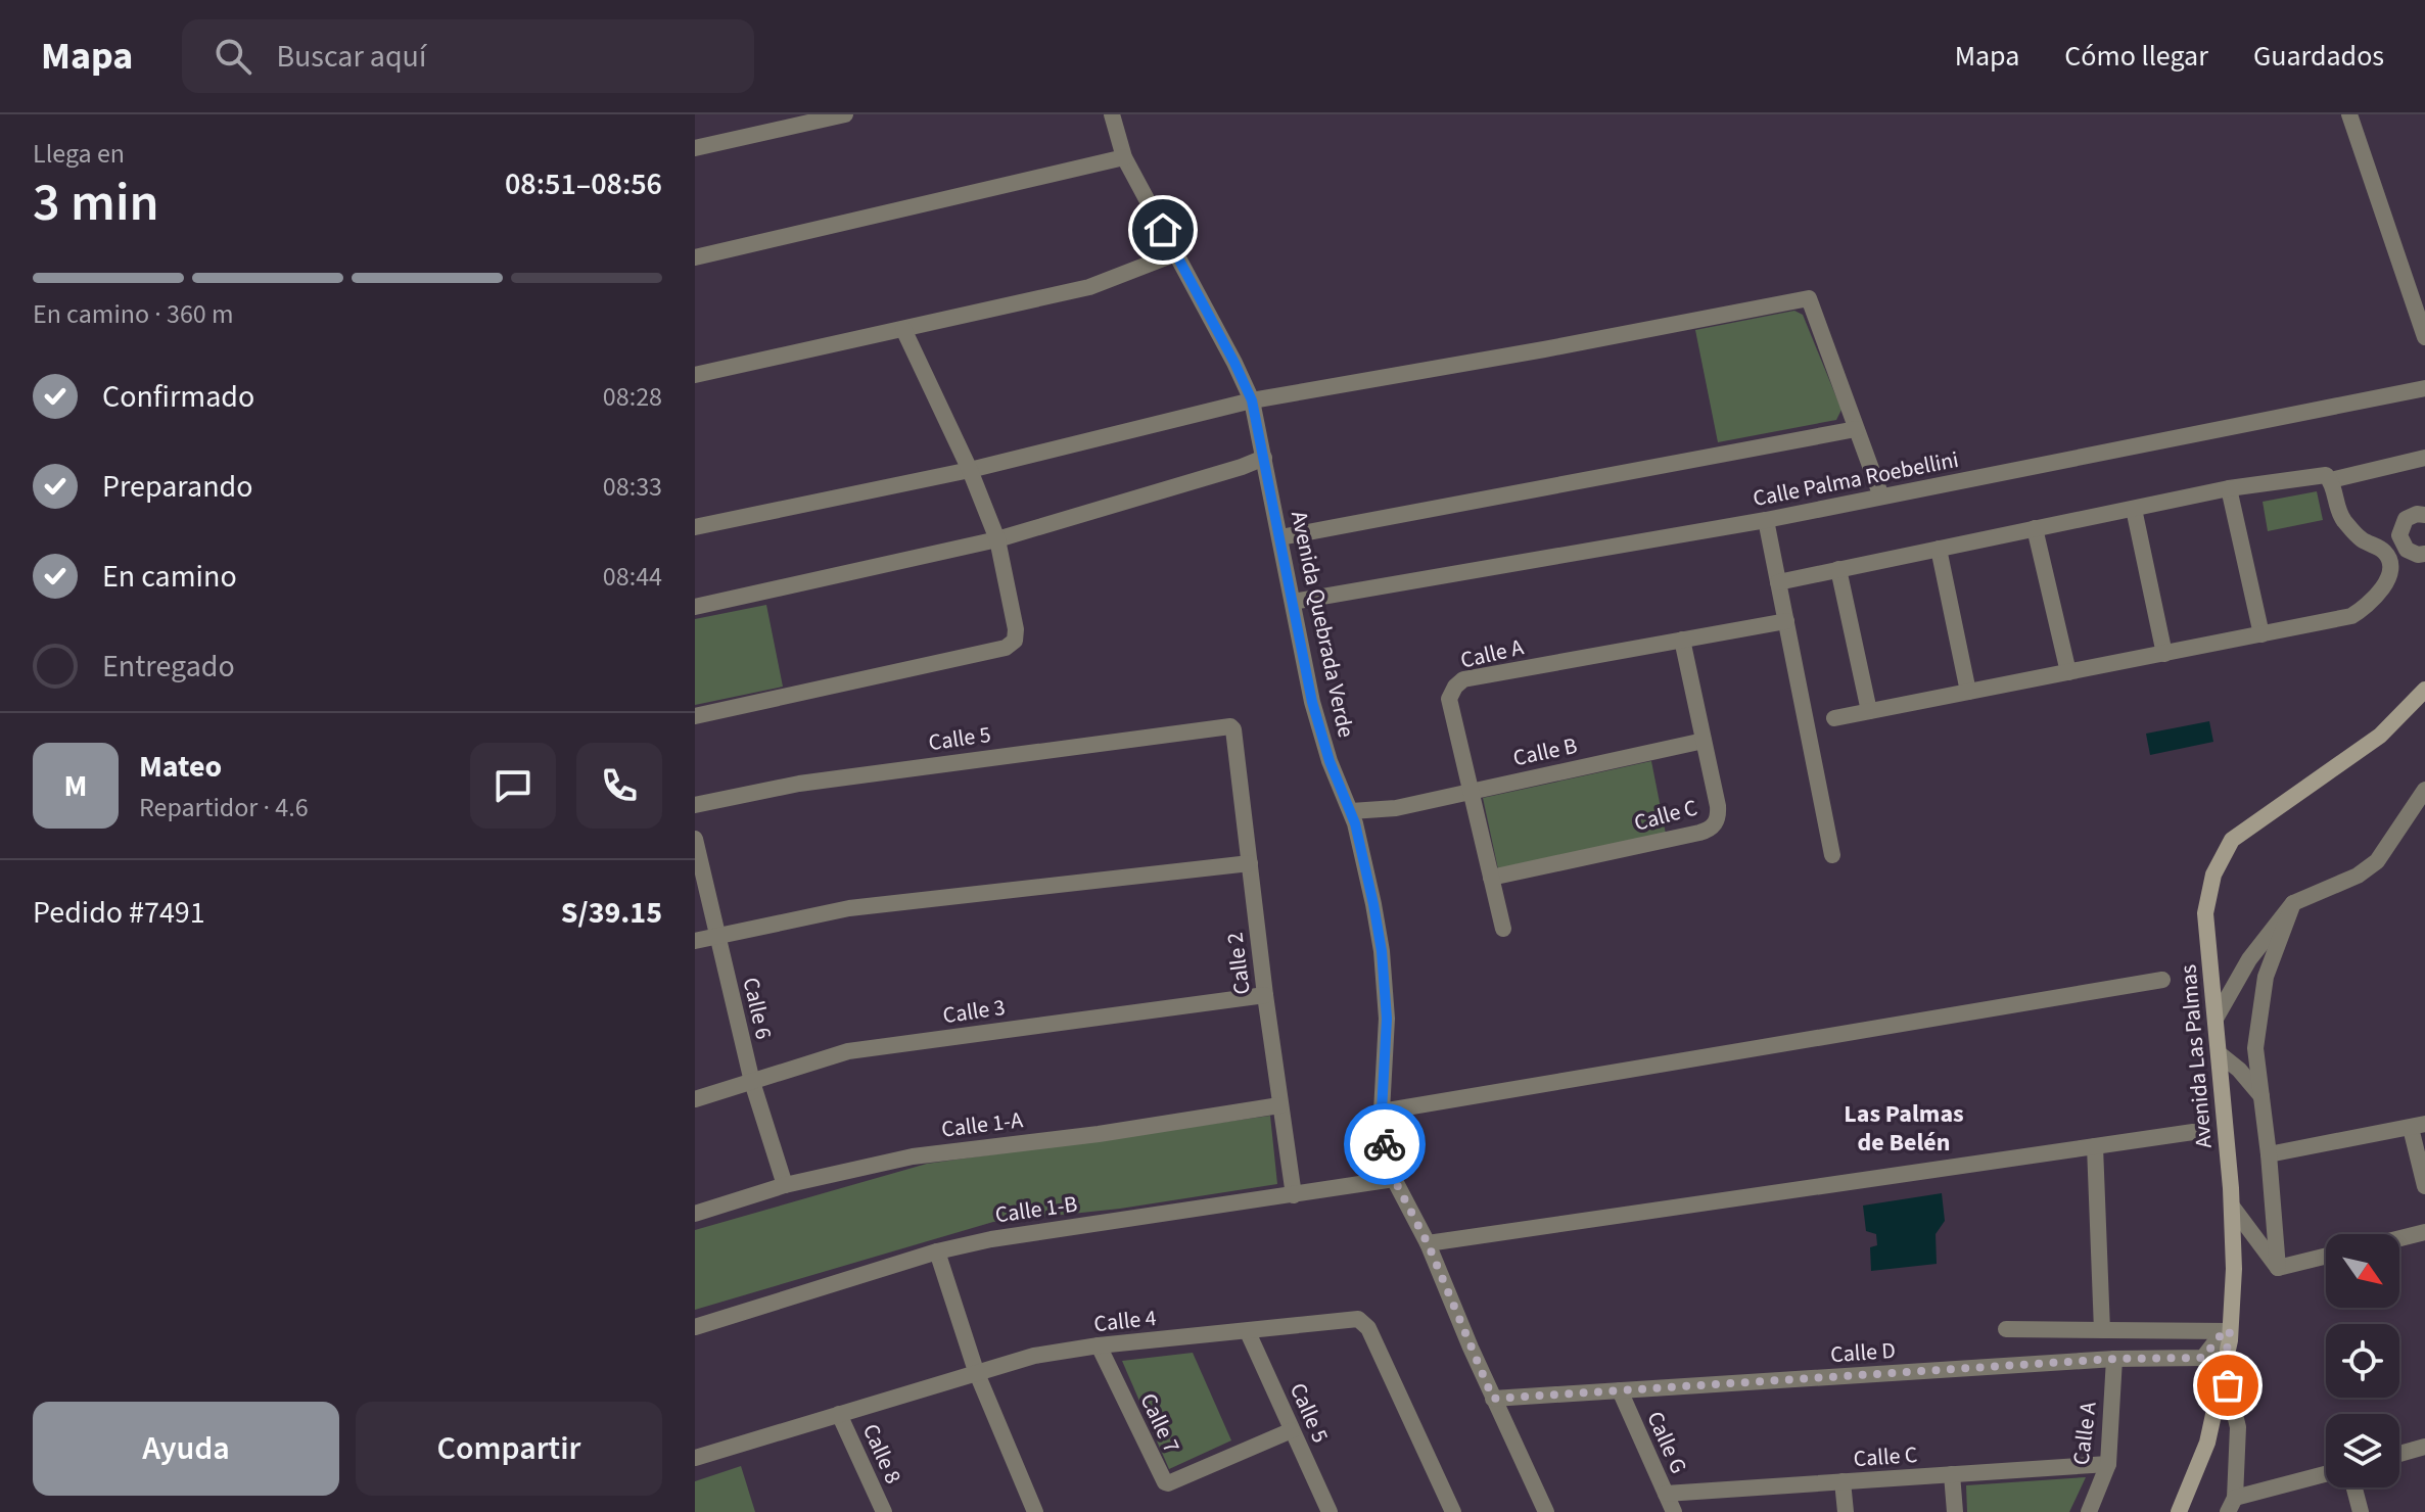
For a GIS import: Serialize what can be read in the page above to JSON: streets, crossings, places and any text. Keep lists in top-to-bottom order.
{
  "streets": {
    "main road": ["Avenida Las Palmas"],
    "street": [
      "Calle Palma Roebellini",
      "Avenida Quebrada Verde",
      "Calle A",
      "Calle 5",
      "Calle B",
      "Calle C",
      "Calle 2",
      "Calle 6",
      "Calle 3",
      "Calle 1-A",
      "Calle 1-B",
      "Calle 4",
      "Calle D",
      "Calle 7",
      "Calle G",
      "Calle 8"
    ]
  },
  "crossings": [
    ["Calle Palma Roebellini", "Avenida Quebrada Verde"],
    ["Avenida Quebrada Verde", "Calle B"],
    ["Avenida Quebrada Verde", "Calle 1-B"],
    ["Avenida Quebrada Verde", "Calle D"],
    ["Calle A", "Calle B"],
    ["Calle A", "Calle C"],
    ["Calle A", "Calle D"],
    ["Calle 5", "Calle 2"],
    ["Calle 5", "Calle 4"],
    ["Calle 5", "Calle 7"],
    ["Calle B", "Calle C"],
    ["Calle C", "Calle G"],
    ["Calle 2", "Calle 3"],
    ["Calle 2", "Calle 1-A"],
    ["Calle 2", "Calle 1-B"],
    ["Calle 6", "Calle 3"],
    ["Calle 6", "Calle 1-A"],
    ["Avenida Las Palmas", "Calle D"],
    ["Calle 4", "Calle 7"],
    ["Calle 4", "Calle 8"],
    ["Calle D", "Calle G"]
  ],
  "districts": ["Las Palmas de Belén"],
  "north": "bottom right",
  "page": {
    "header": "Mapa",
    "search": "Buscar aquí",
    "nav": ["Mapa", "Cómo llegar", "Guardados"],
    "heading": ["3 min", "Llega en", "08:51–08:56"],
    "panel": [
      "Mateo",
      "Repartidor · 4.6",
      "Pedido #7491",
      "S/39.15"
    ],
    "bar": "En camino · 360 m",
    "list": [
      ["Confirmado", "08:28"],
      ["Preparando", "08:33"],
      ["En camino", "08:44"],
      "Entregado"
    ],
    "round": "M",
    "buttons": ["Ayuda", "Compartir"]
  }
}
